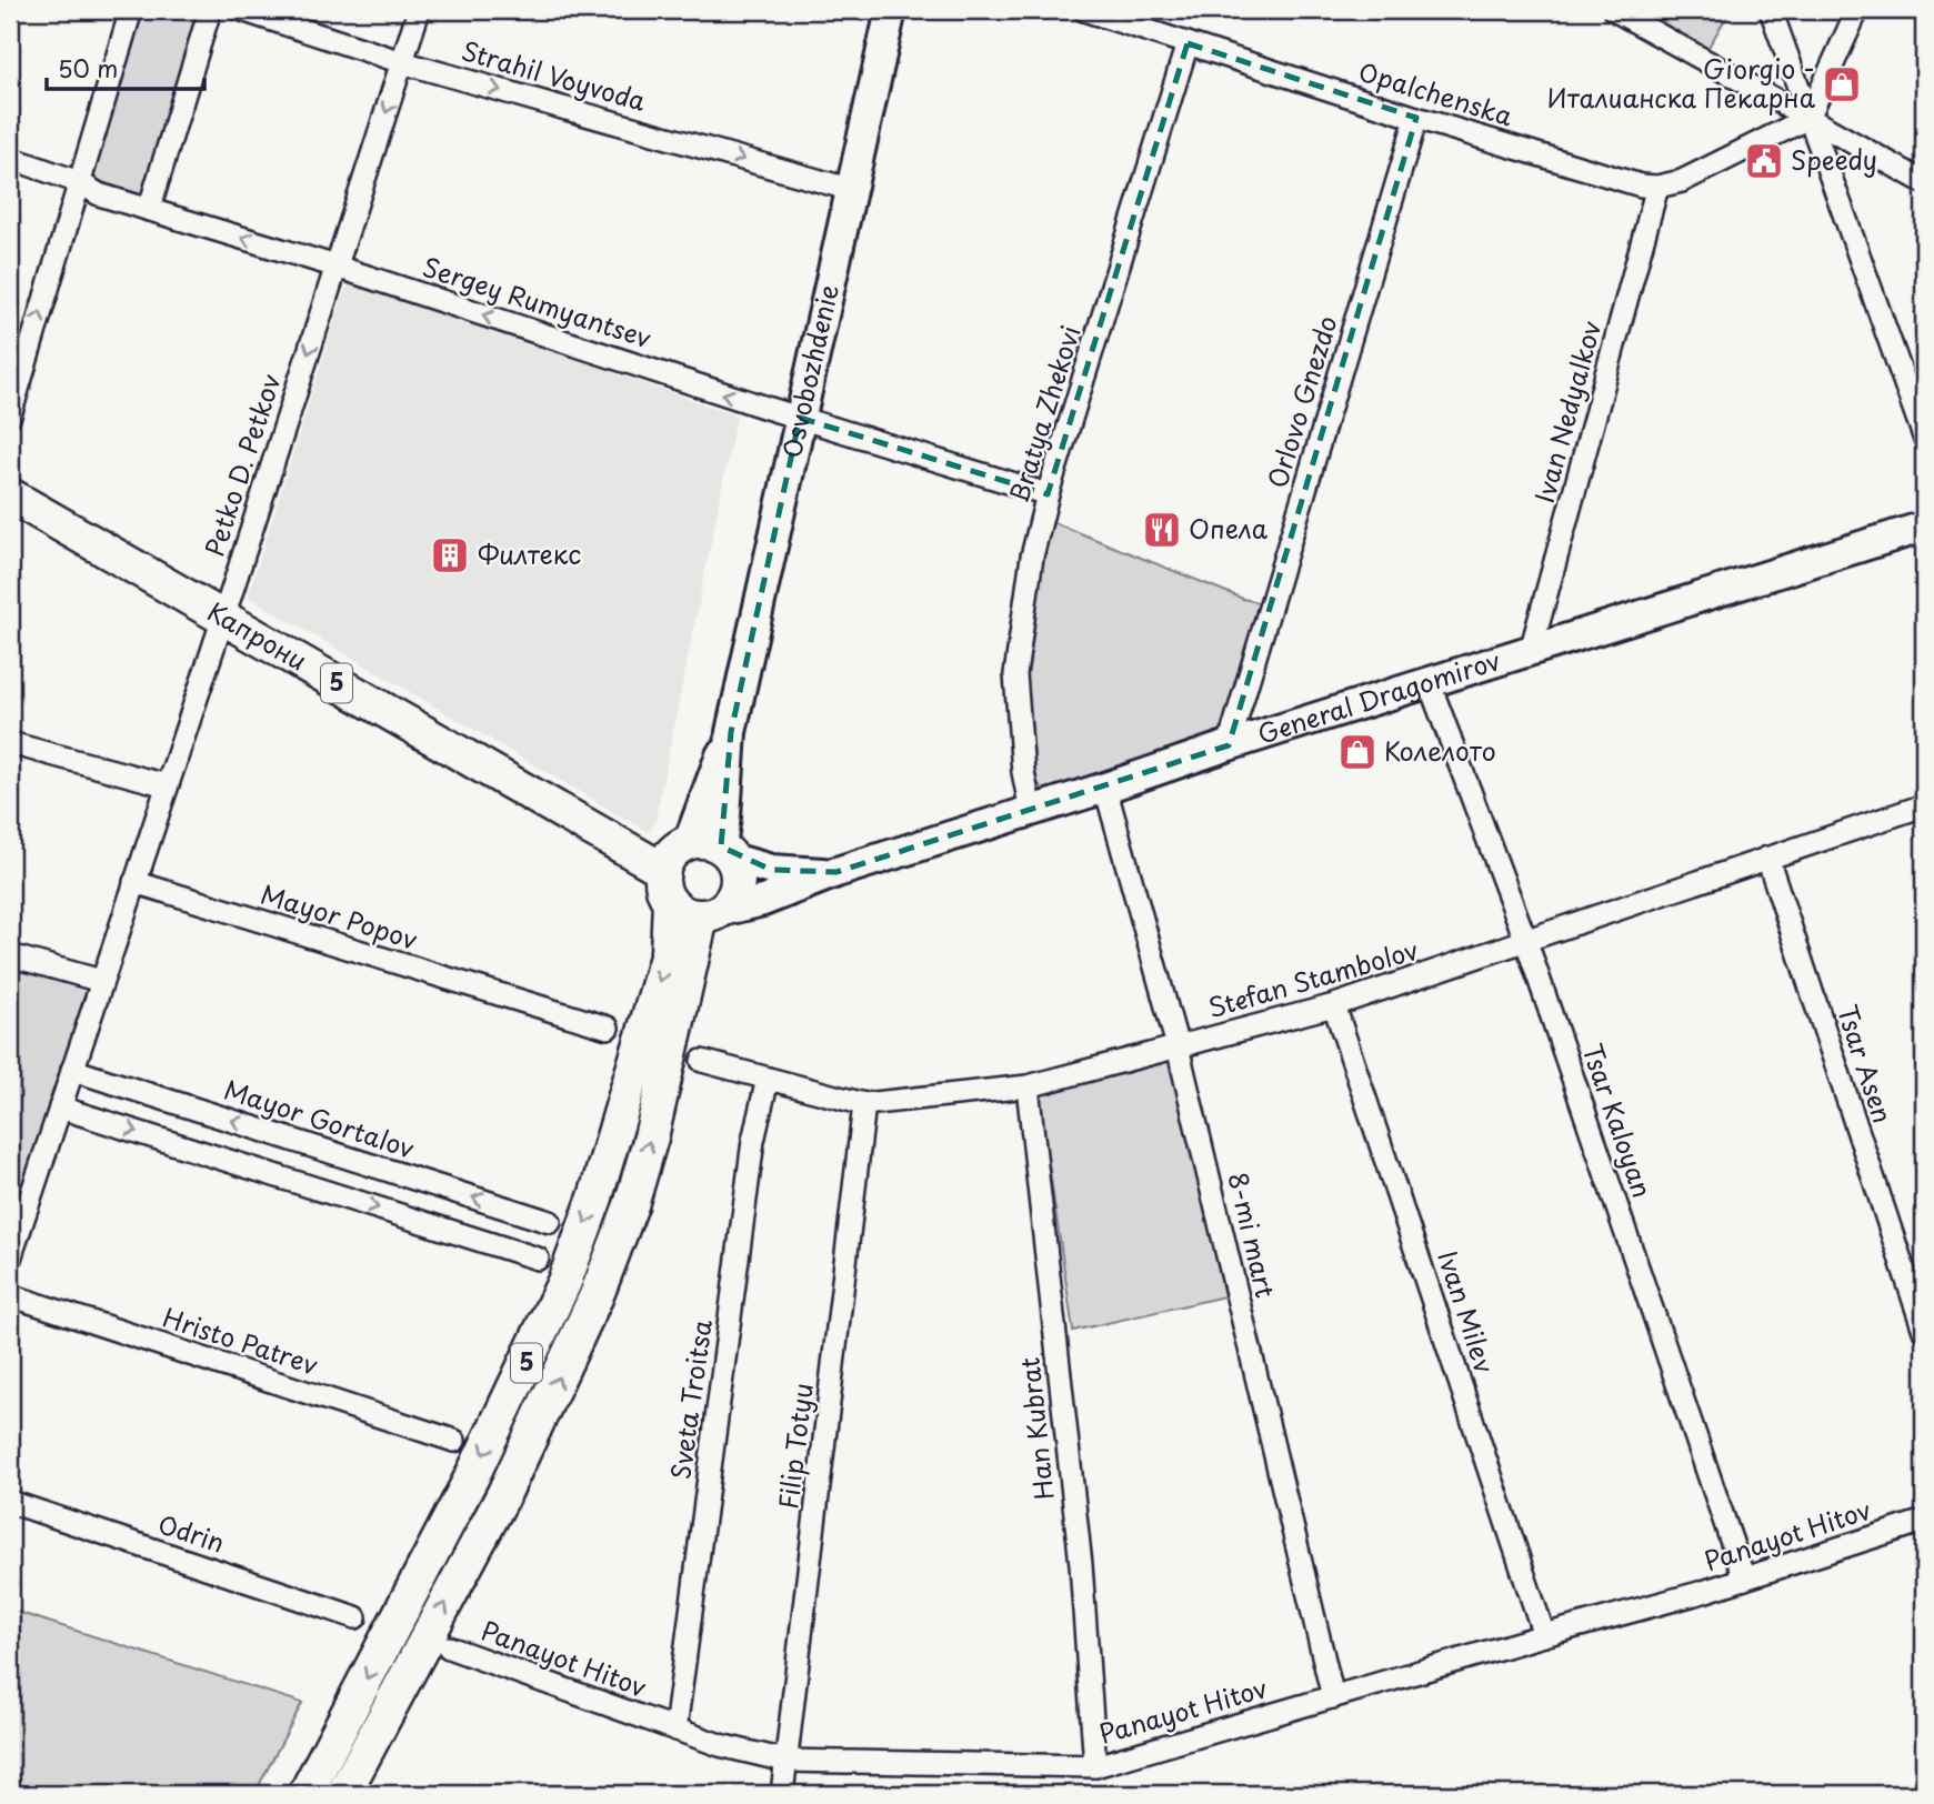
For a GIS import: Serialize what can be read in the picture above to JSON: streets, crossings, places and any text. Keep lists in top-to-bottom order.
{
  "streets": {
    "main road": [
      "Osvobozhdenie",
      "Капрони",
      "5",
      "General Dragomirov"
    ],
    "street": [
      "Strahil Voyvoda",
      "Opalchenska",
      "Sergey Rumyantsev",
      "Orlovo Gnezdo",
      "Ivan Nedyalkov",
      "Bratya Zhekovi",
      "Petko D. Petkov",
      "Mayor Popov",
      "Stefan Stambolov",
      "Tsar Asen",
      "Mayor Gortalov",
      "Tsar Kaloyan",
      "8-mi mart",
      "Ivan Milev",
      "Hristo Patrev",
      "Sveta Troitsa",
      "Han Kubrat",
      "Filip Totyu",
      "Odrin",
      "Panayot Hitov"
    ]
  },
  "crossings": [
    ["Strahil Voyvoda", "Osvobozhdenie"],
    ["Strahil Voyvoda", "Petko D. Petkov"],
    ["Opalchenska", "Orlovo Gnezdo"],
    ["Opalchenska", "Ivan Nedyalkov"],
    ["Opalchenska", "Bratya Zhekovi"],
    ["Sergey Rumyantsev", "Osvobozhdenie"],
    ["Sergey Rumyantsev", "Bratya Zhekovi"],
    ["Sergey Rumyantsev", "Petko D. Petkov"],
    ["Osvobozhdenie", "Капрони"],
    ["Osvobozhdenie", "5"],
    ["Osvobozhdenie", "General Dragomirov"],
    ["Orlovo Gnezdo", "General Dragomirov"],
    ["Ivan Nedyalkov", "General Dragomirov"],
    ["Bratya Zhekovi", "General Dragomirov"],
    ["Petko D. Petkov", "Капрони"],
    ["Petko D. Petkov", "Mayor Popov"],
    ["Petko D. Petkov", "Mayor Gortalov"],
    ["Капрони", "5"],
    ["Капрони", "General Dragomirov"],
    ["5", "General Dragomirov"],
    ["General Dragomirov", "Tsar Kaloyan"],
    ["General Dragomirov", "8-mi mart"],
    ["Stefan Stambolov", "Tsar Asen"],
    ["Stefan Stambolov", "Tsar Kaloyan"],
    ["Stefan Stambolov", "8-mi mart"],
    ["Stefan Stambolov", "Ivan Milev"],
    ["Stefan Stambolov", "Sveta Troitsa"],
    ["Stefan Stambolov", "Han Kubrat"],
    ["Stefan Stambolov", "Filip Totyu"],
    ["Tsar Kaloyan", "Panayot Hitov"],
    ["8-mi mart", "Panayot Hitov"],
    ["Ivan Milev", "Panayot Hitov"],
    ["Sveta Troitsa", "Panayot Hitov"],
    ["Han Kubrat", "Panayot Hitov"],
    ["Filip Totyu", "Panayot Hitov"]
  ],
  "one_way": ["Strahil Voyvoda", "Sergey Rumyantsev", "Petko D. Petkov"],
  "places": {
    "shop": ["Giorgio - Италианска Пекарна", "Колелото"],
    "public building": ["Speedy"],
    "restaurant": ["Опела"],
    "building": ["Филтекс"]
  },
  "scale_bar": "50 m"
}
